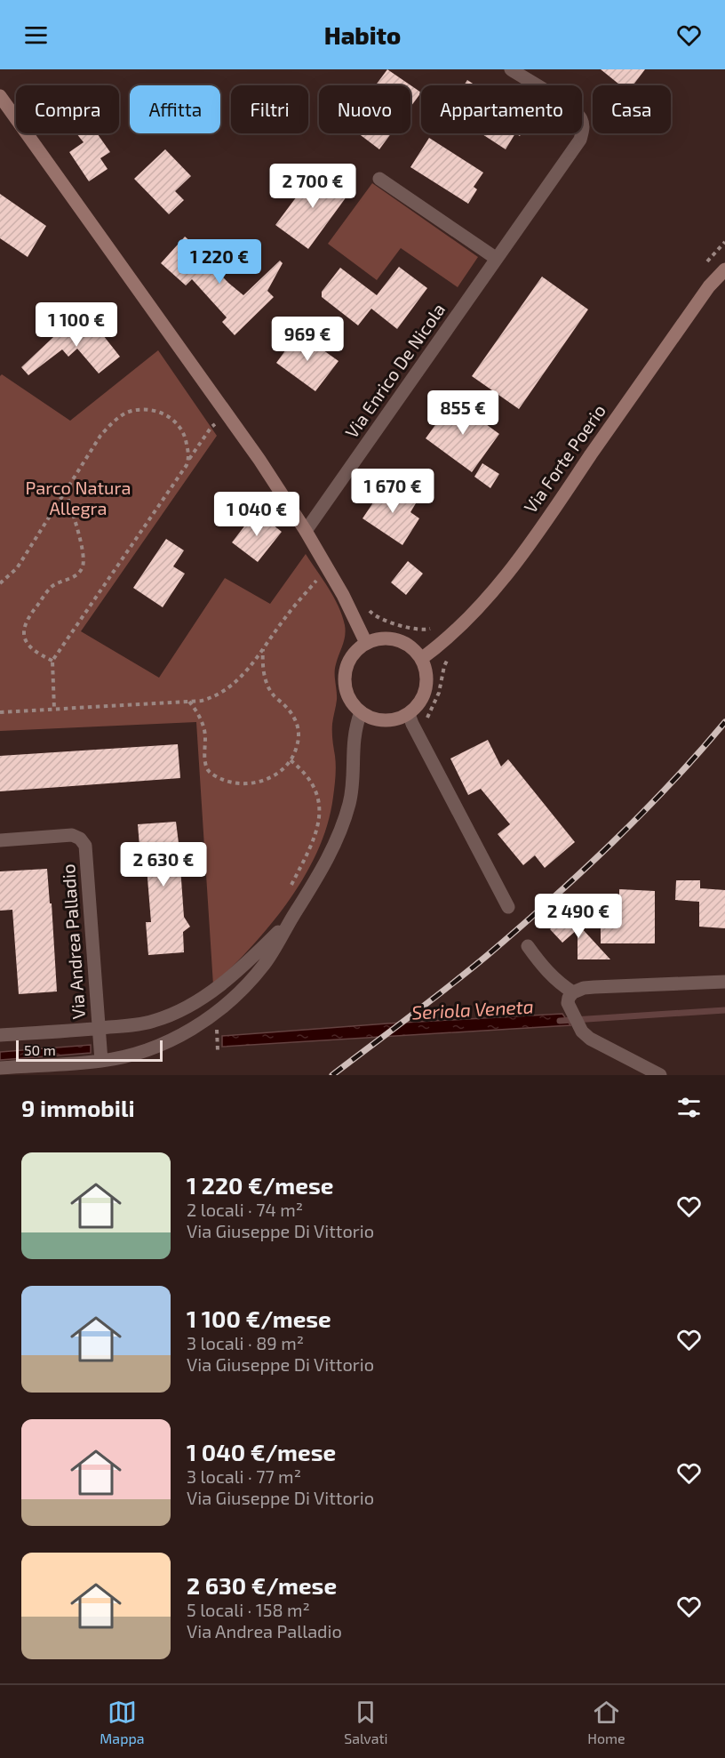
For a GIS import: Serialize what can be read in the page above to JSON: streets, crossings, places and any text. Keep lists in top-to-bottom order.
{
  "streets": {
    "street": ["Via Enrico De Nicola", "Via Forte Poerio", "Via Andrea Palladio"]
  },
  "water": ["Seriola Veneta"],
  "parks": ["Parco Natura Allegra"],
  "scale_bar": "50 m",
  "page": {
    "header": "Habito",
    "chip": [
      "Compra",
      "Affitta",
      "Filtri",
      "Nuovo",
      "Appartamento",
      "Casa"
    ],
    "price": [
      "2 700 €",
      "1 220 €",
      "1 100 €",
      "969 €",
      "855 €",
      "1 670 €",
      "1 040 €",
      "2 630 €",
      "2 490 €"
    ],
    "scale": "50 m",
    "heading": "9 immobili",
    "list": [
      {
        "name": "1 220 €/mese",
        "note": "2 locali · 74 m² · Via Giuseppe Di Vittorio"
      },
      {
        "name": "1 100 €/mese",
        "note": "3 locali · 89 m² · Via Giuseppe Di Vittorio"
      },
      {
        "name": "1 040 €/mese",
        "note": "3 locali · 77 m² · Via Giuseppe Di Vittorio"
      },
      {
        "name": "2 630 €/mese",
        "note": "5 locali · 158 m² · Via Andrea Palladio"
      }
    ],
    "tabs": ["Mappa", "Salvati", "Home"]
  }
}
